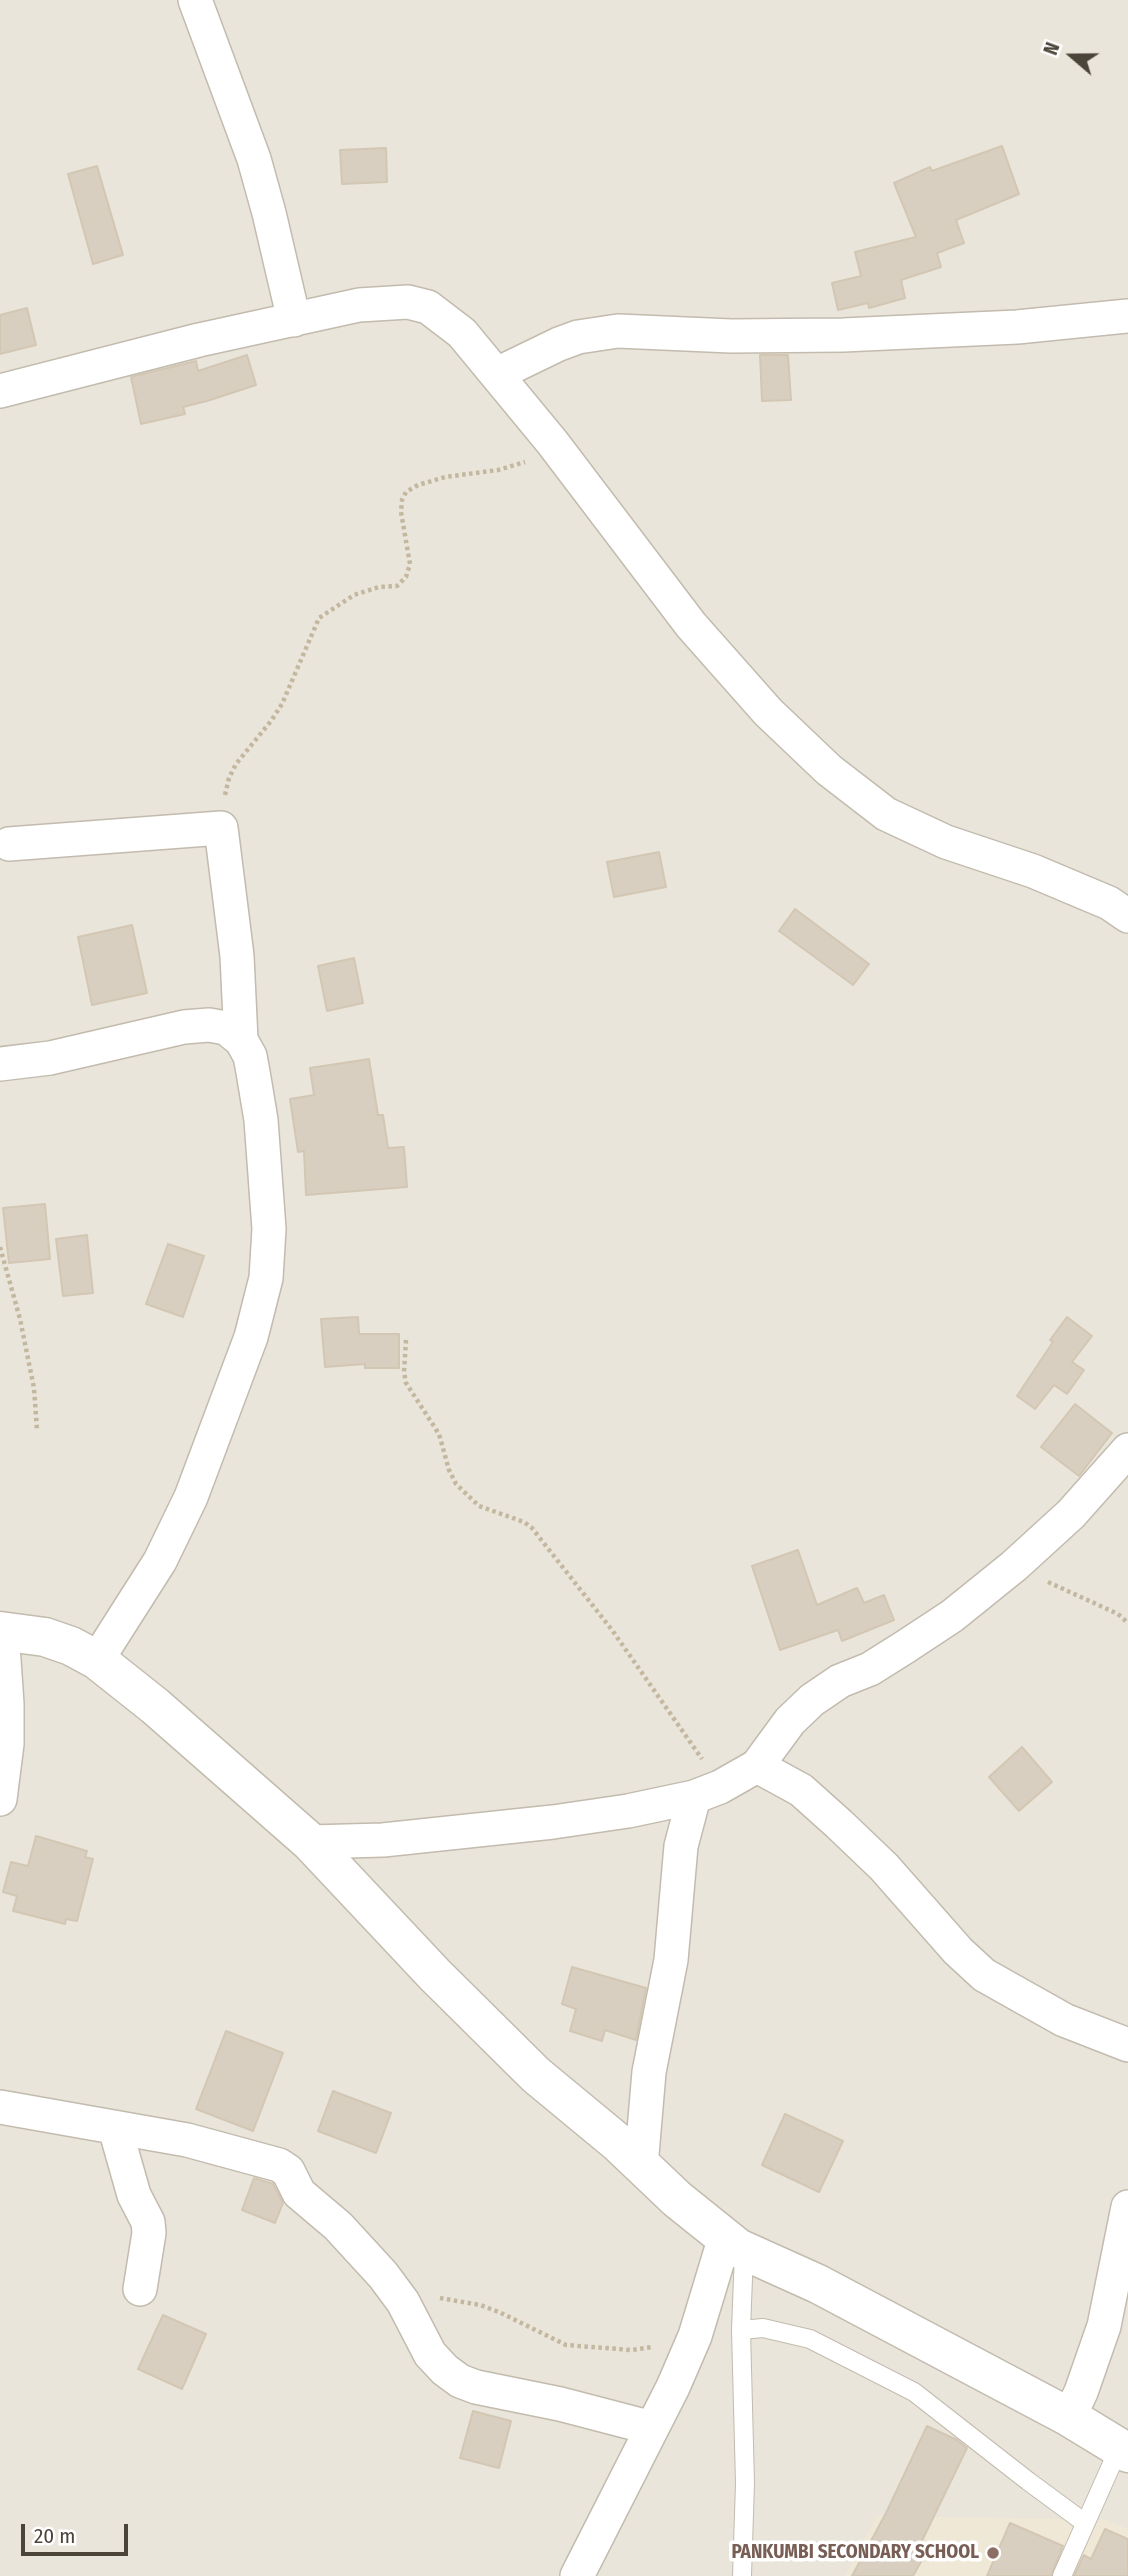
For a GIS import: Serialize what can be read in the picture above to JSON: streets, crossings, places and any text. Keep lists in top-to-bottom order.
{
  "places": ["PANKUMBI SECONDARY SCHOOL"],
  "scale_bar": "20 m",
  "north": "left"
}
